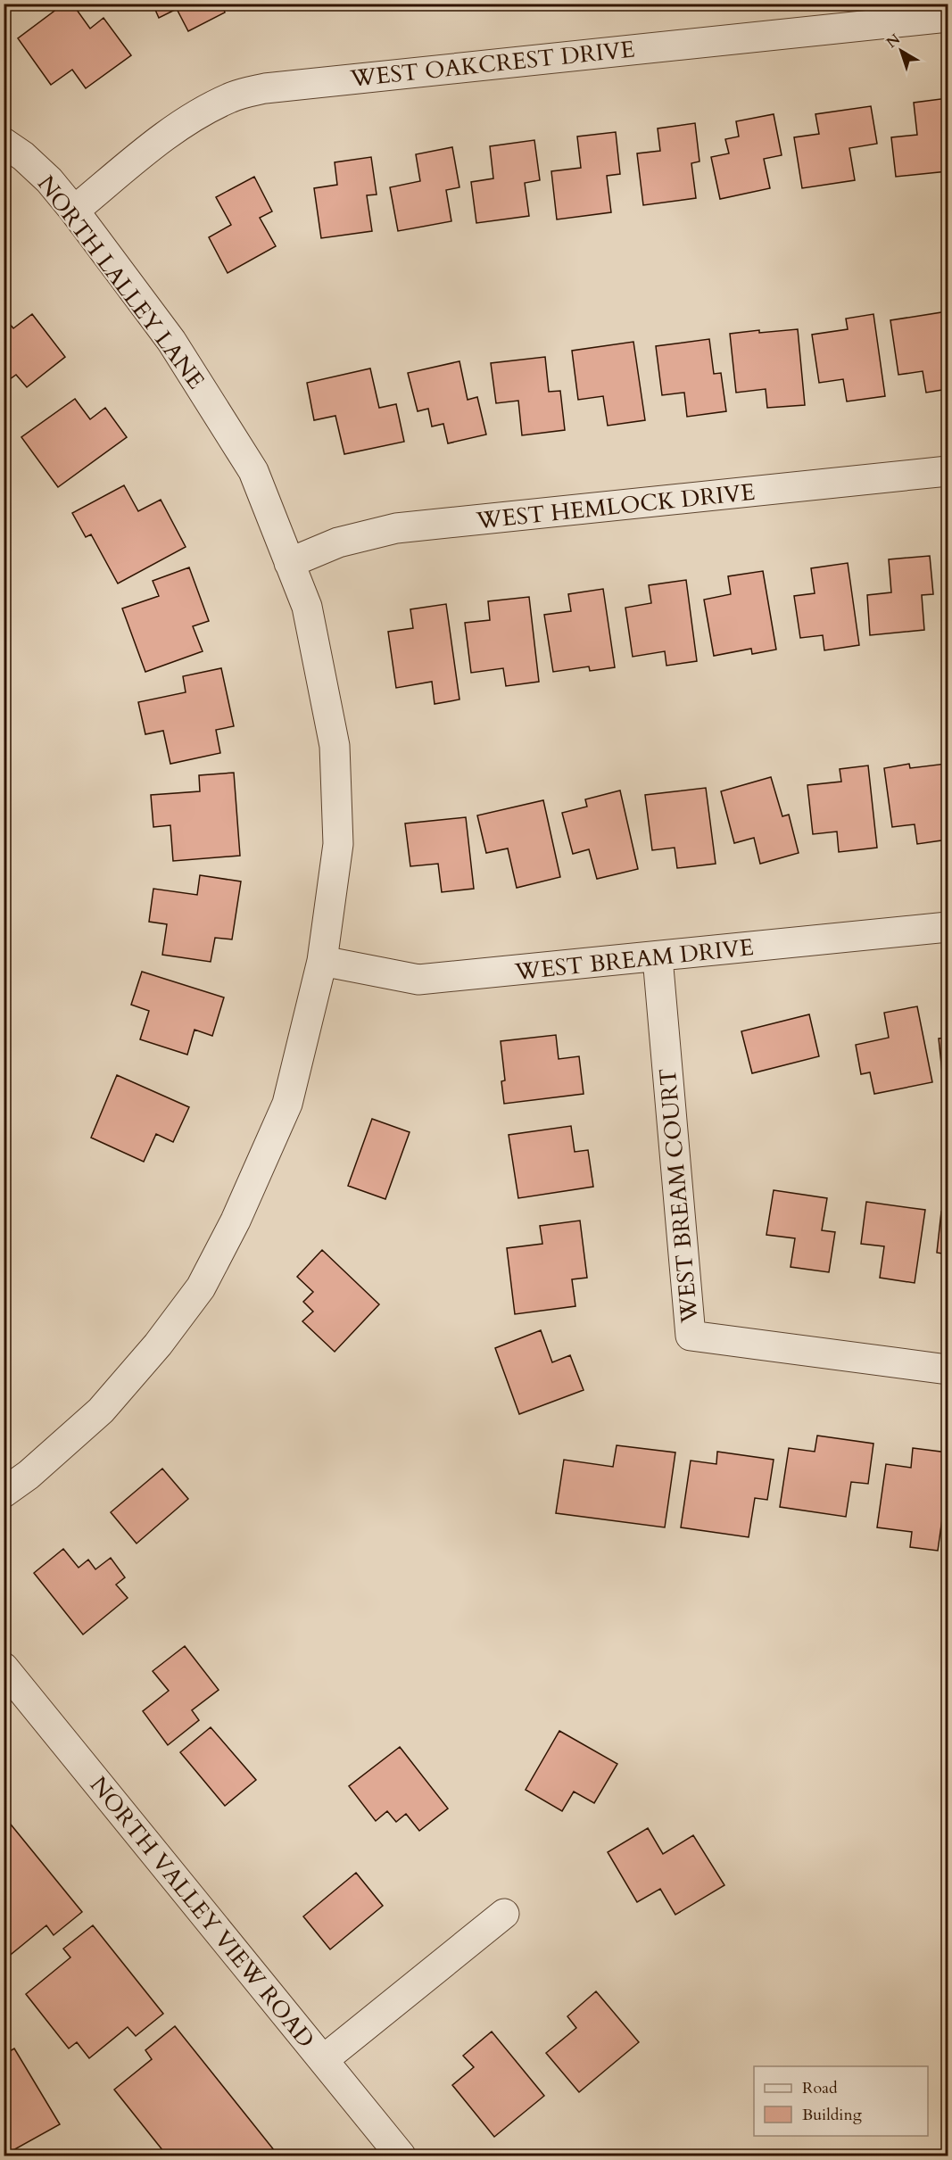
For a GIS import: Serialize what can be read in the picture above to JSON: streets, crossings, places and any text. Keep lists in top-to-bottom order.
{
  "streets": {
    "street": [
      "WEST OAKCREST DRIVE",
      "NORTH LALLEY LANE",
      "WEST HEMLOCK DRIVE",
      "WEST BREAM DRIVE",
      "WEST BREAM COURT",
      "NORTH VALLEY VIEW ROAD"
    ]
  },
  "crossings": [
    ["WEST OAKCREST DRIVE", "NORTH LALLEY LANE"],
    ["NORTH LALLEY LANE", "WEST HEMLOCK DRIVE"],
    ["NORTH LALLEY LANE", "WEST BREAM DRIVE"],
    ["WEST BREAM DRIVE", "WEST BREAM COURT"]
  ],
  "legend": ["Road", "Building"],
  "north": "top left"
}
